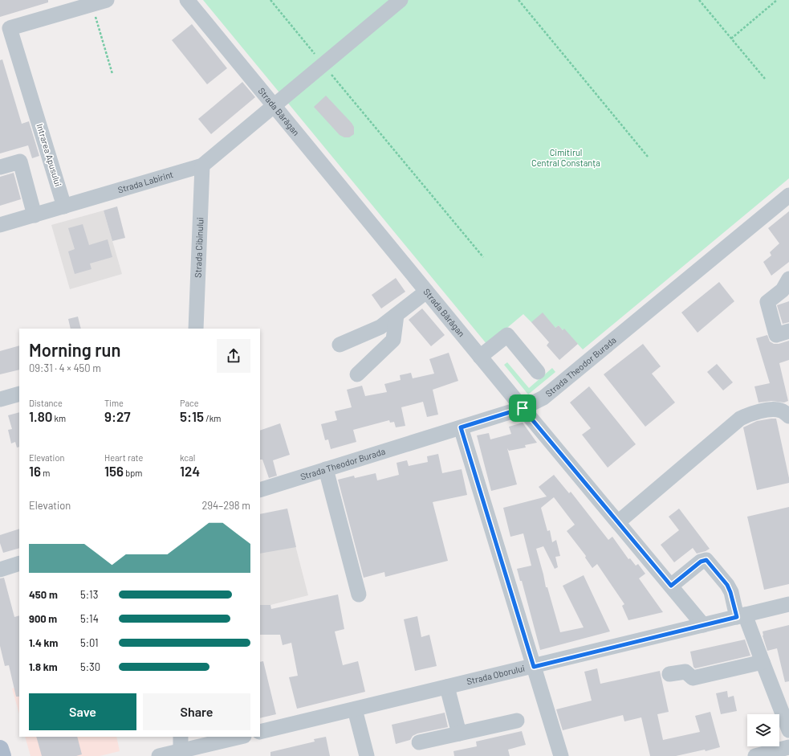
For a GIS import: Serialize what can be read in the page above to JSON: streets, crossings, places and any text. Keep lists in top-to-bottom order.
{
  "streets": {
    "street": [
      "Strada Bărăgan",
      "Intrarea Apusului",
      "Strada Labirint",
      "Strada Cibinului",
      "Strada Theodor Burada",
      "Strada Oborului"
    ]
  },
  "crossings": [
    ["Strada Bărăgan", "Strada Labirint"],
    ["Strada Bărăgan", "Strada Theodor Burada"],
    ["Strada Bărăgan", "Strada Oborului"],
    ["Intrarea Apusului", "Strada Labirint"],
    ["Strada Labirint", "Strada Cibinului"]
  ],
  "parks": ["Cimitirul Central Constanța"],
  "page": {
    "heading": ["Morning run", "09:31 · 4 × 450 m"],
    "stats": [
      ["Distance", "1.80 km"],
      ["Time", "9:27"],
      ["Pace", "5:15 /km"],
      ["Elevation", "16 m"],
      ["Heart rate", "156 bpm"],
      ["kcal", "124"]
    ],
    "chart": ["Elevation", "294–298 m"],
    "list": [
      {
        "name": "450 m",
        "note": "5:13"
      },
      {
        "name": "900 m",
        "note": "5:14"
      },
      {
        "name": "1.4 km",
        "note": "5:01"
      },
      {
        "name": "1.8 km",
        "note": "5:30"
      }
    ],
    "buttons": ["Save", "Share"]
  }
}
